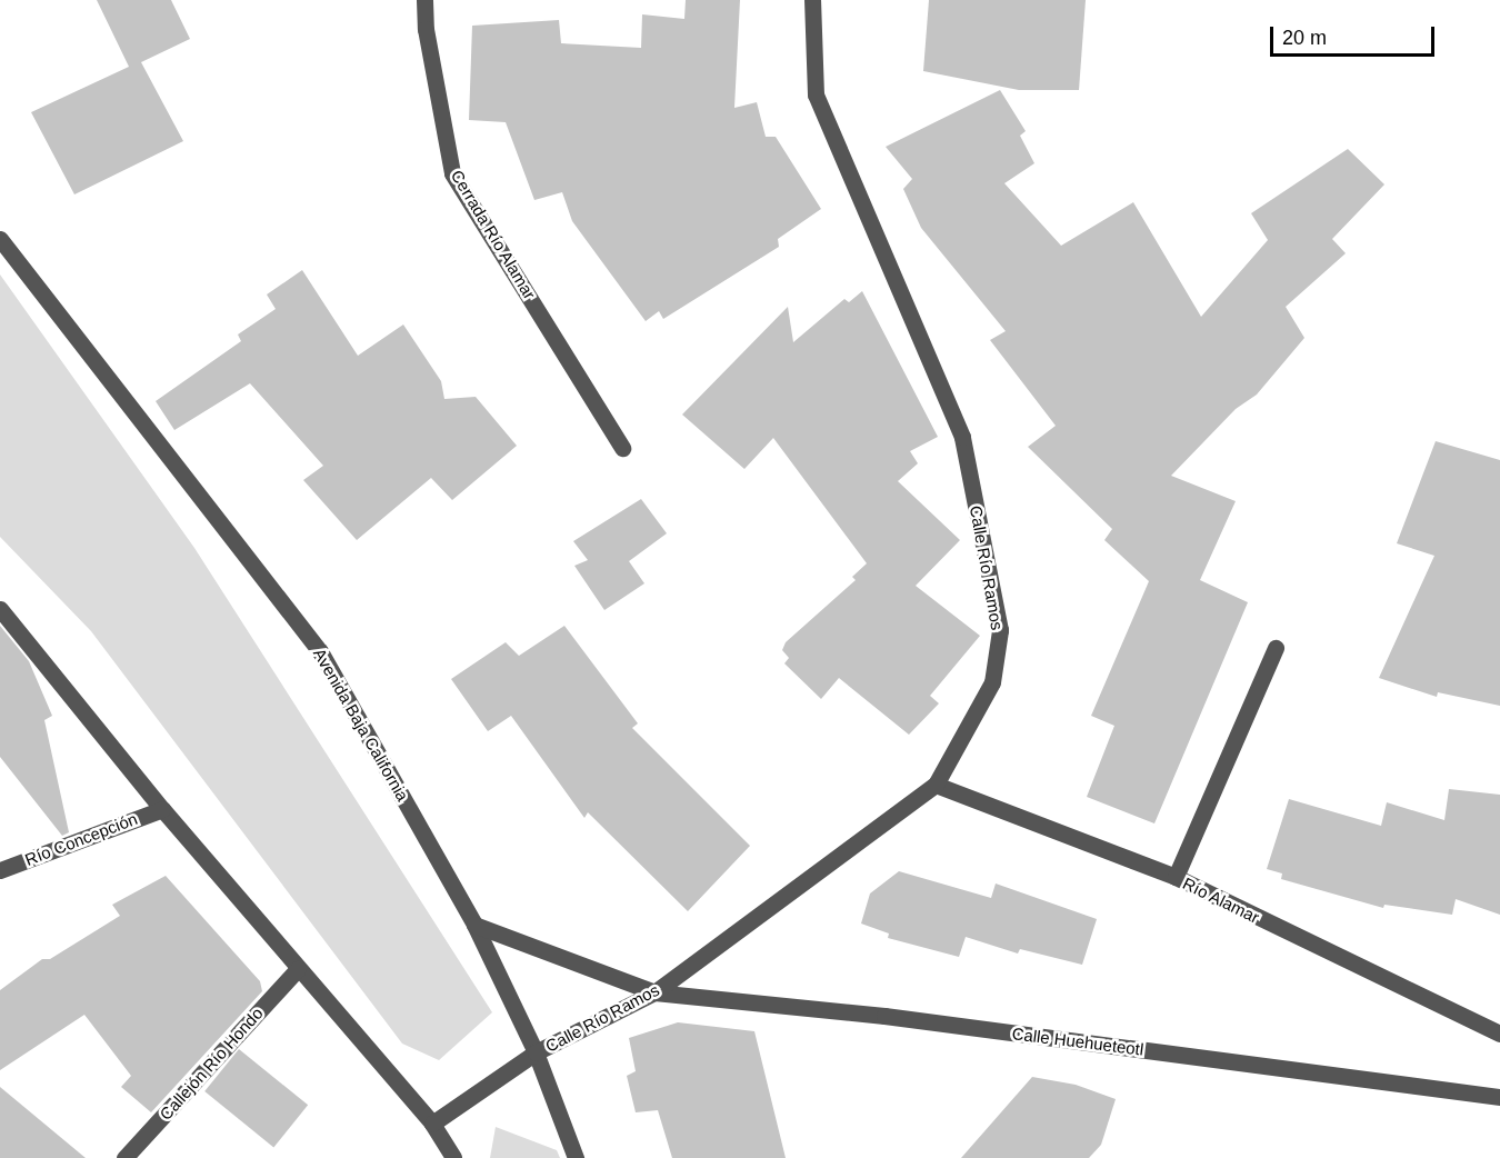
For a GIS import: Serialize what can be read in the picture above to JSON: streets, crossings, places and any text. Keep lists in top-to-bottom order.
{
  "streets": {
    "street": [
      "Cerrada Río Alamar",
      "Calle Río Ramos",
      "Avenida Baja California",
      "Río Concepción",
      "Río Alamar",
      "Calle Huehueteotl",
      "Callejón Río Hondo"
    ]
  },
  "crossings": [
    ["Calle Río Ramos", "Avenida Baja California"],
    ["Calle Río Ramos", "Río Alamar"],
    ["Calle Río Ramos", "Calle Huehueteotl"],
    ["Avenida Baja California", "Calle Huehueteotl"]
  ],
  "scale_bar": "20 m"
}
